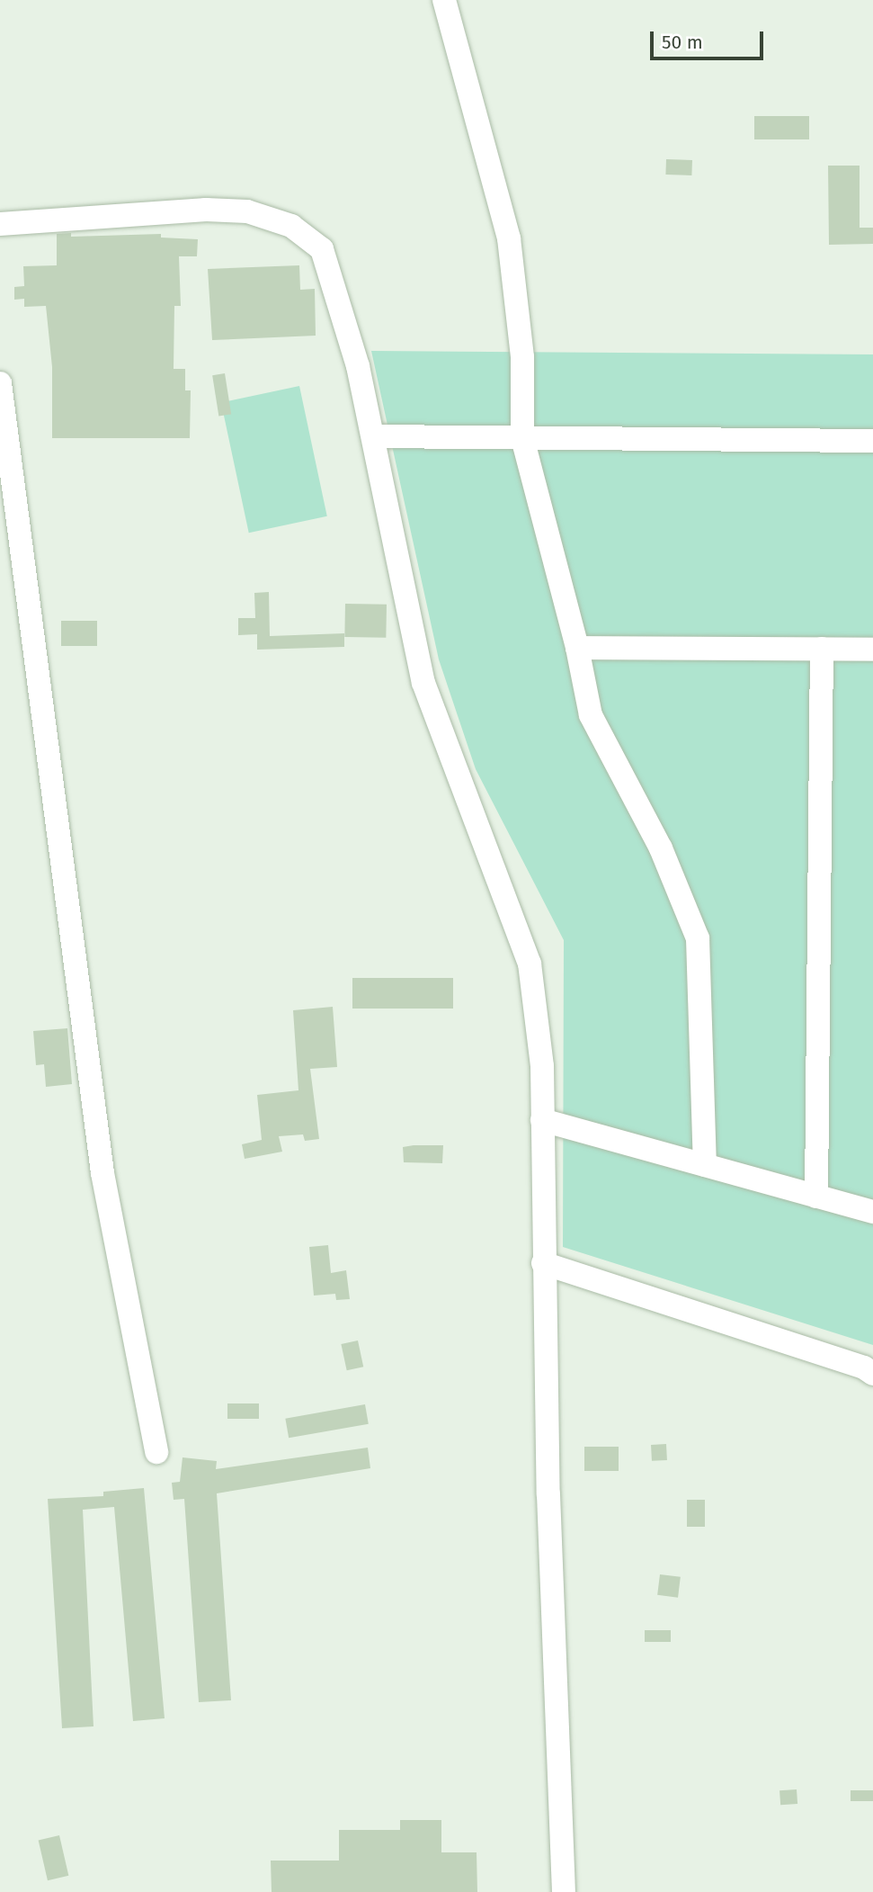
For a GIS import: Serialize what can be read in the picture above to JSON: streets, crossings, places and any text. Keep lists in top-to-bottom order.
{
  "scale_bar": "50 m"
}
